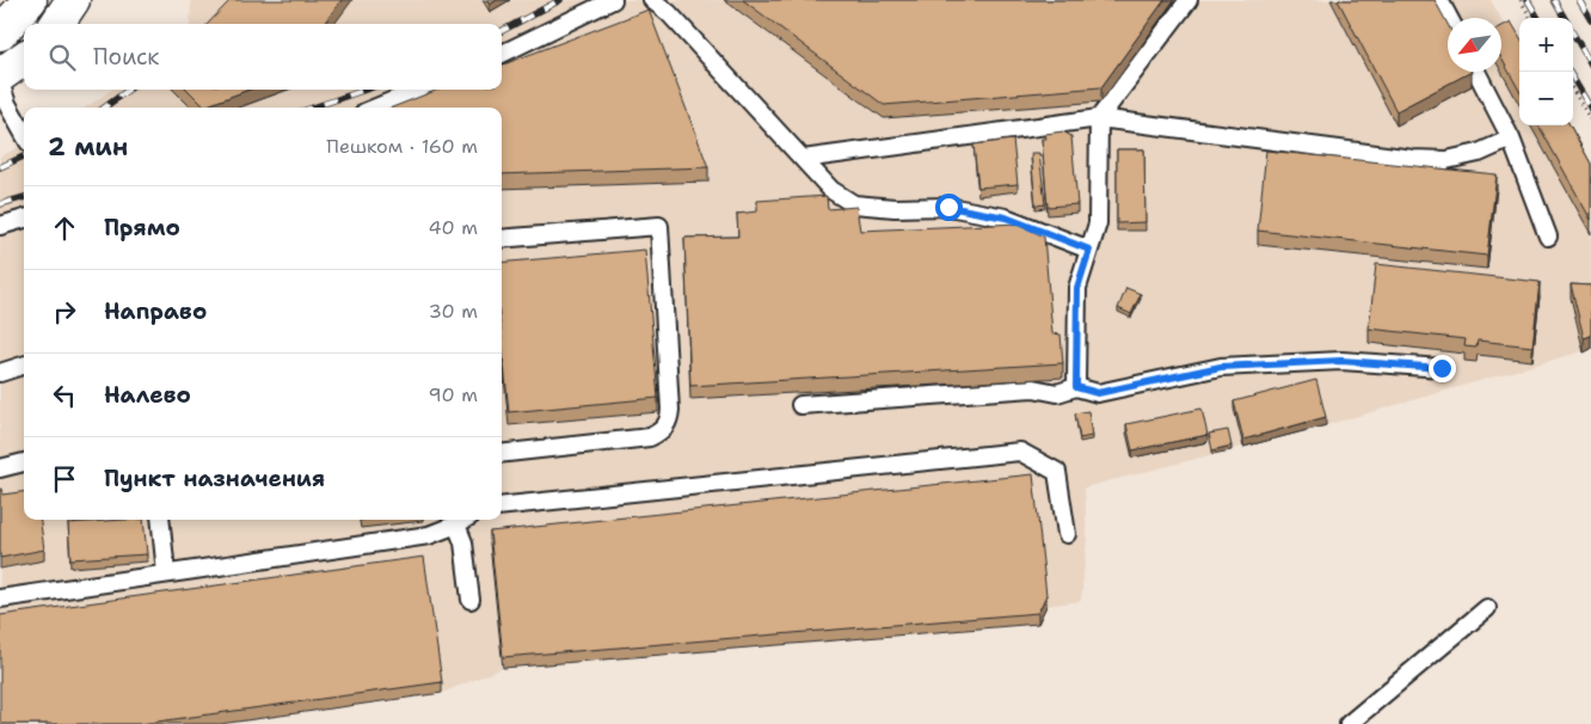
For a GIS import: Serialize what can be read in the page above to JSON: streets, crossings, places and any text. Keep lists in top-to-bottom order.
{
  "north": "bottom left",
  "page": {
    "map_buttons": ["+", "−"],
    "search": "Поиск",
    "heading": ["2 мин", "Пешком · 160 m"],
    "list": [
      ["Прямо", "40 m"],
      ["Направо", "30 m"],
      ["Налево", "90 m"],
      "Пункт назначения"
    ]
  }
}
